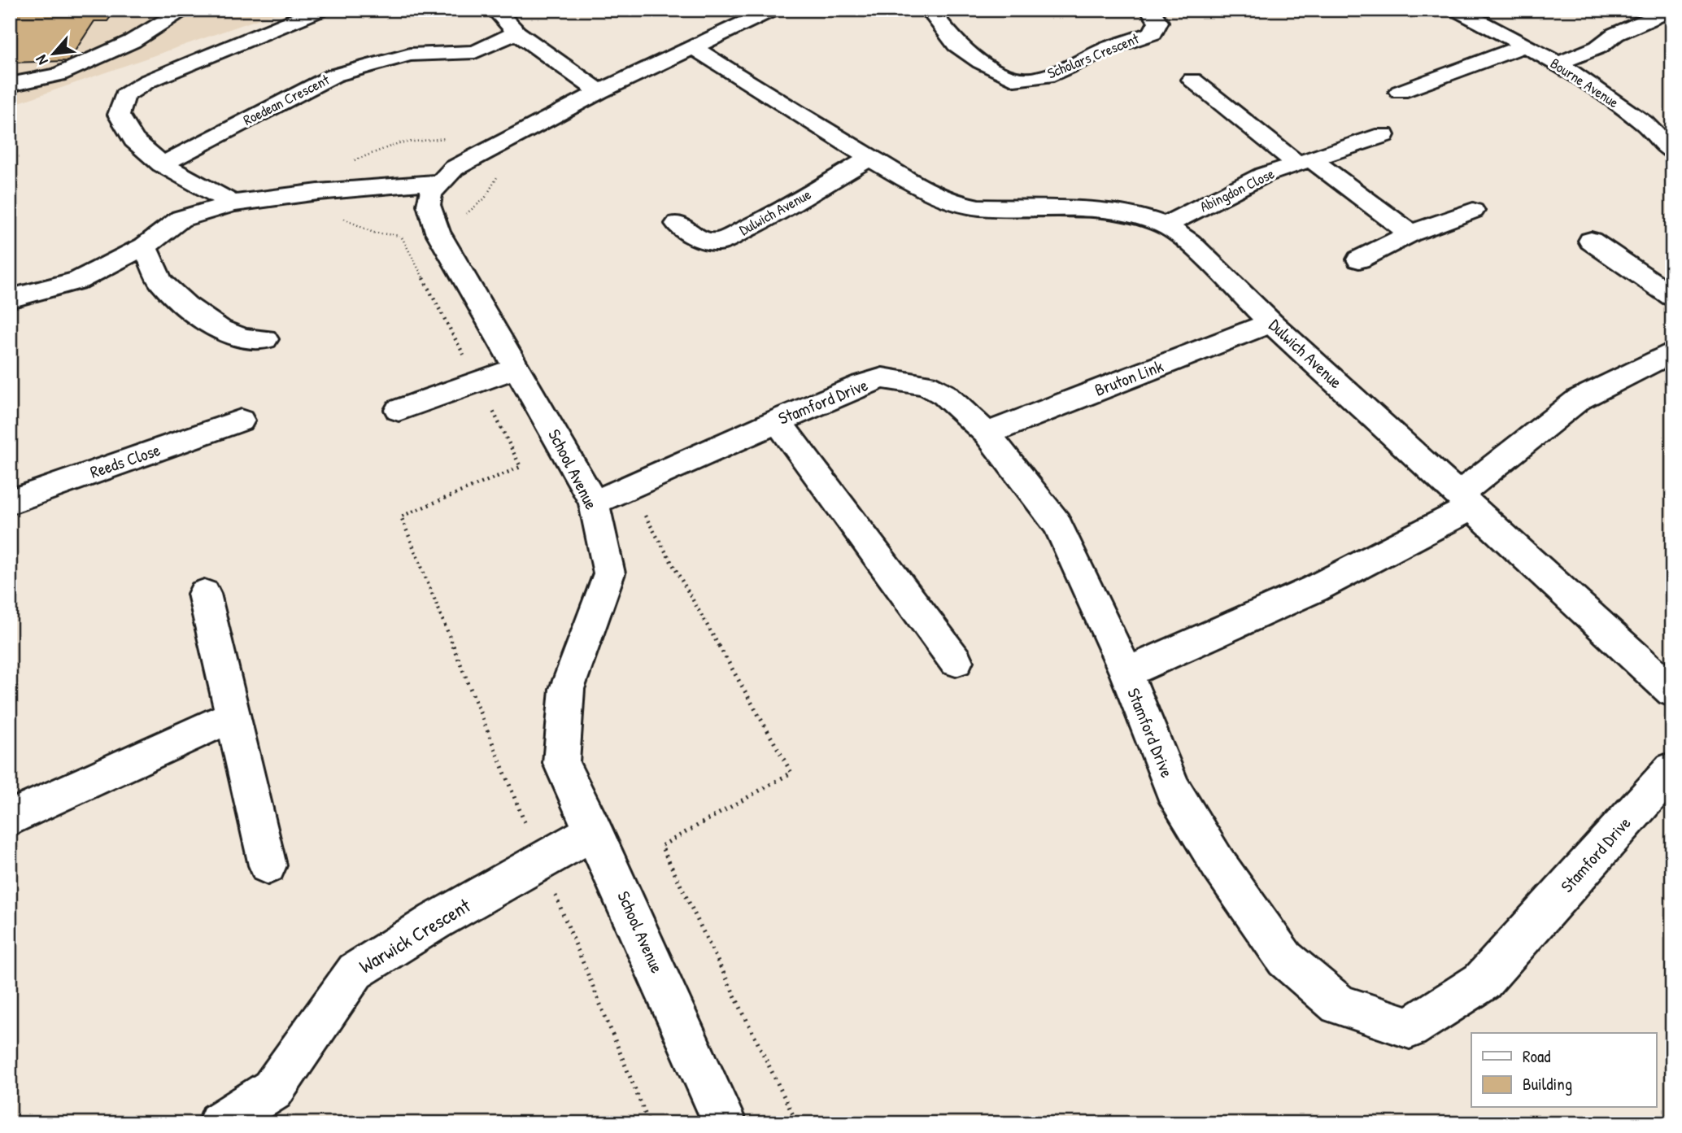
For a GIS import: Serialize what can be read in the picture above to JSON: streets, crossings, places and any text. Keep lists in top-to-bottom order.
{
  "streets": {
    "street": [
      "Scholars Crescent",
      "Bourne Avenue",
      "Roedean Crescent",
      "Abingdon Close",
      "Dulwich Avenue",
      "Bruton Link",
      "Stamford Drive",
      "Reeds Close",
      "School Avenue",
      "Warwick Crescent"
    ]
  },
  "crossings": [
    ["Abingdon Close", "Dulwich Avenue"],
    ["Dulwich Avenue", "Bruton Link"],
    ["Bruton Link", "Stamford Drive"],
    ["Stamford Drive", "School Avenue"],
    ["School Avenue", "Warwick Crescent"]
  ],
  "legend": ["Road", "Building"],
  "north": "bottom left"
}
